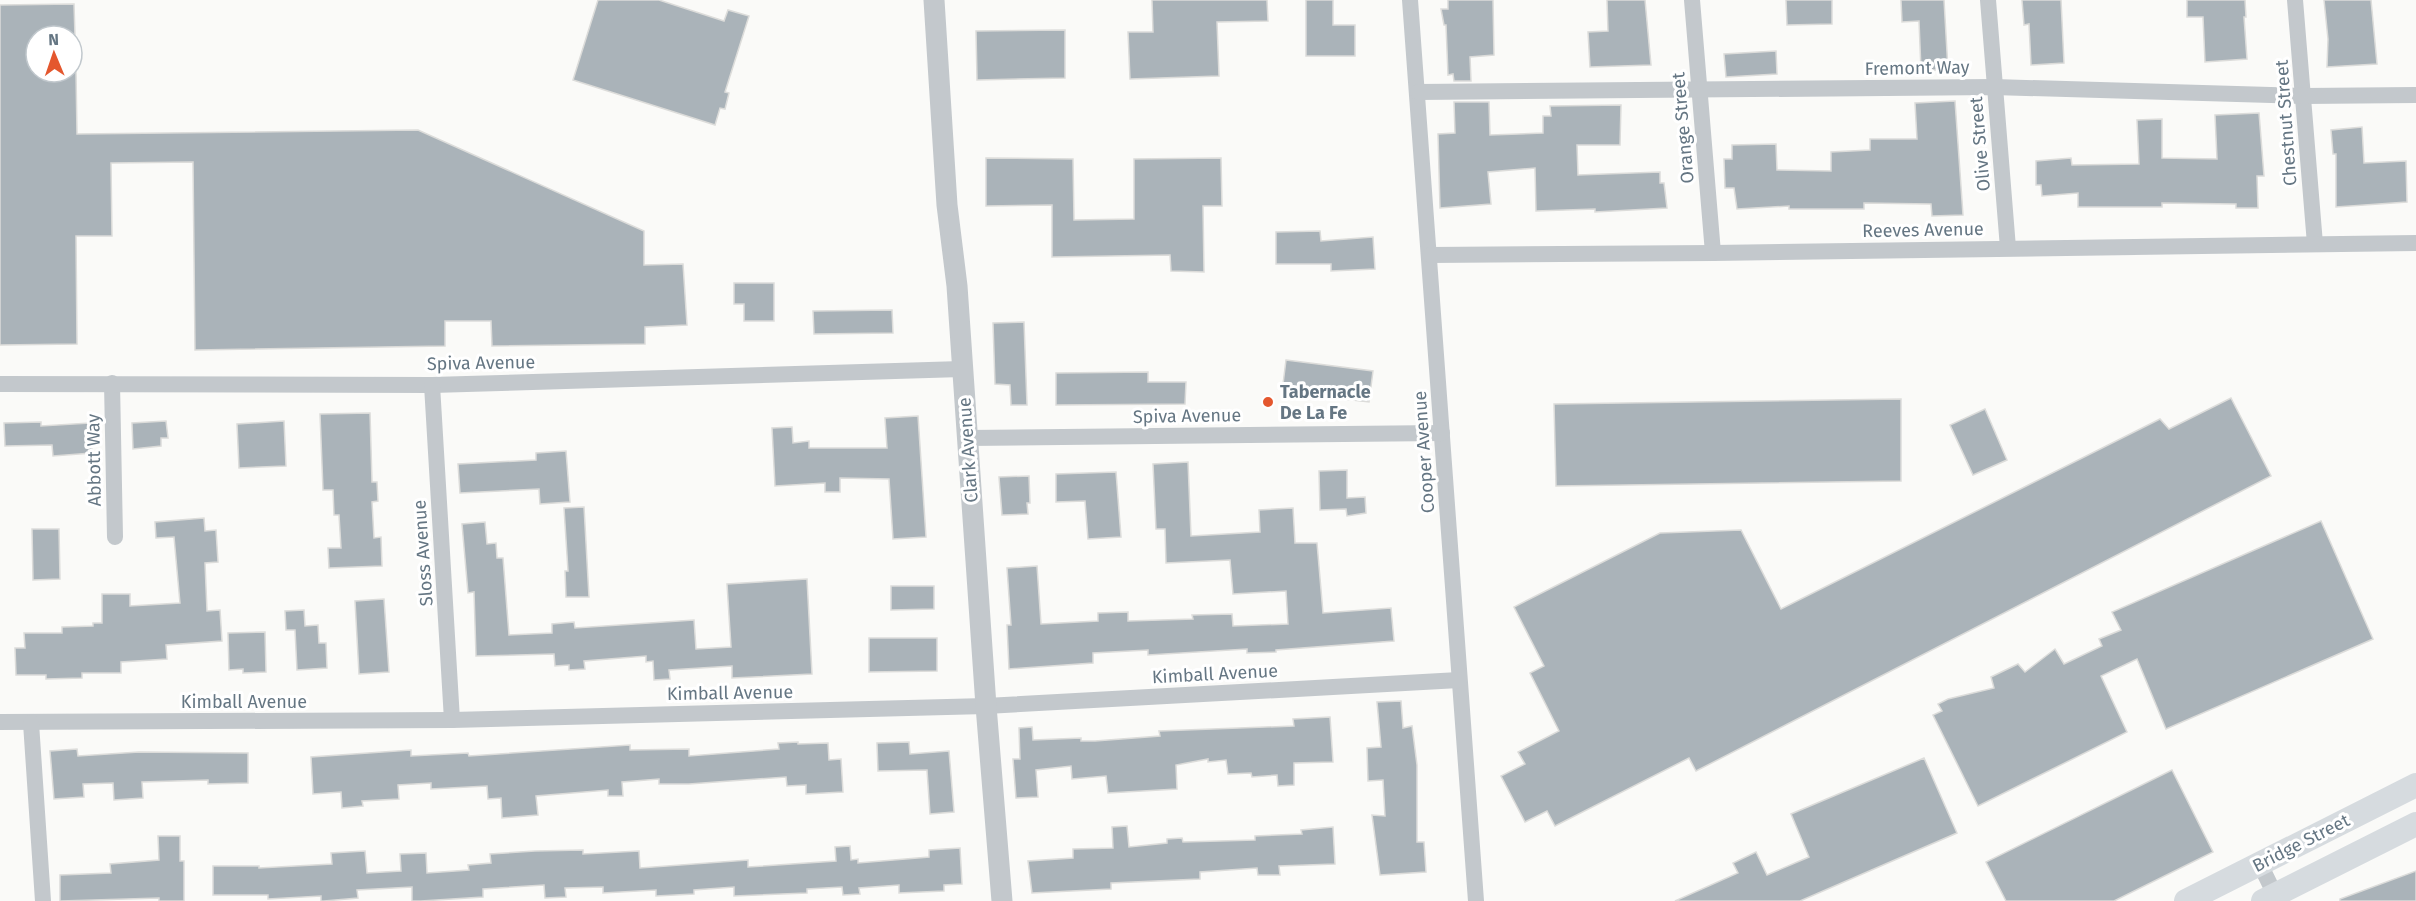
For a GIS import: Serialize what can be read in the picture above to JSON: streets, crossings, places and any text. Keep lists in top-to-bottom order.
{
  "streets": {
    "main road": ["Bridge Street"],
    "street": [
      "Fremont Way",
      "Chestnut Street",
      "Orange Street",
      "Olive Street",
      "Reeves Avenue",
      "Spiva Avenue",
      "Clark Avenue",
      "Cooper Avenue",
      "Abbott Way",
      "Sloss Avenue",
      "Kimball Avenue"
    ]
  },
  "crossings": [
    ["Fremont Way", "Chestnut Street"],
    ["Fremont Way", "Orange Street"],
    ["Fremont Way", "Olive Street"],
    ["Fremont Way", "Cooper Avenue"],
    ["Chestnut Street", "Reeves Avenue"],
    ["Orange Street", "Reeves Avenue"],
    ["Olive Street", "Reeves Avenue"],
    ["Reeves Avenue", "Cooper Avenue"],
    ["Spiva Avenue", "Clark Avenue"],
    ["Spiva Avenue", "Cooper Avenue"],
    ["Spiva Avenue", "Abbott Way"],
    ["Spiva Avenue", "Sloss Avenue"],
    ["Clark Avenue", "Kimball Avenue"],
    ["Cooper Avenue", "Kimball Avenue"],
    ["Sloss Avenue", "Kimball Avenue"]
  ],
  "places": ["Tabernacle De La Fe"],
  "north": "top"
}
